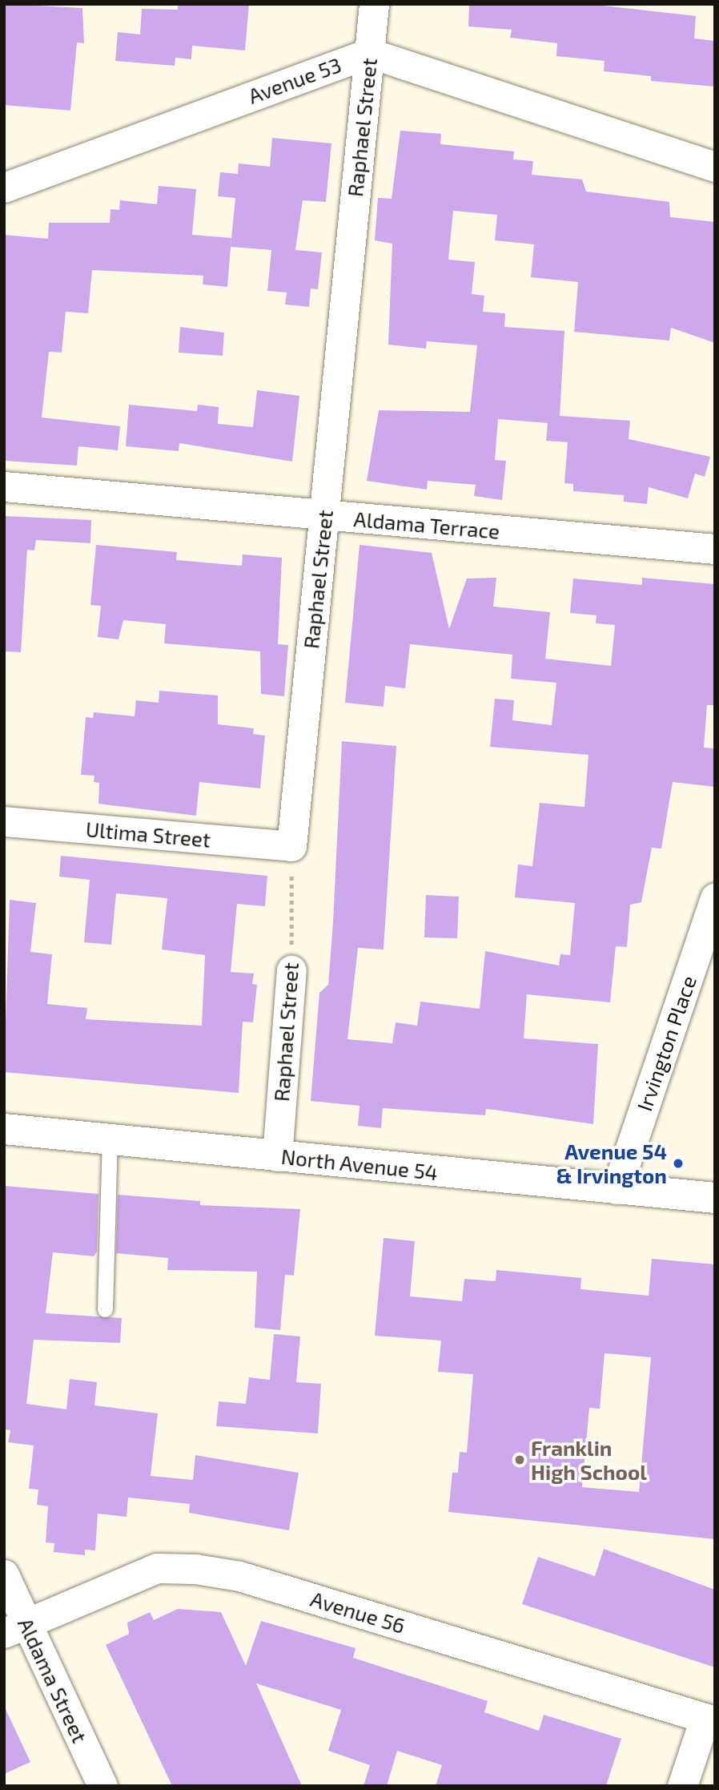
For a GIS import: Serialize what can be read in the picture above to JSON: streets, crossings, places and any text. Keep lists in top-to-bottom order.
{
  "streets": {
    "street": [
      "Avenue 53",
      "Raphael Street",
      "Aldama Terrace",
      "Ultima Street",
      "Irvington Place",
      "North Avenue 54",
      "Avenue 56",
      "Aldama Street"
    ]
  },
  "crossings": [
    ["Avenue 53", "Raphael Street"],
    ["Raphael Street", "Aldama Terrace"],
    ["Raphael Street", "Ultima Street"],
    ["Raphael Street", "North Avenue 54"],
    ["Irvington Place", "North Avenue 54"],
    ["Avenue 56", "Aldama Street"]
  ],
  "places": ["Avenue 54 & Irvington", "Franklin High School"]
}
